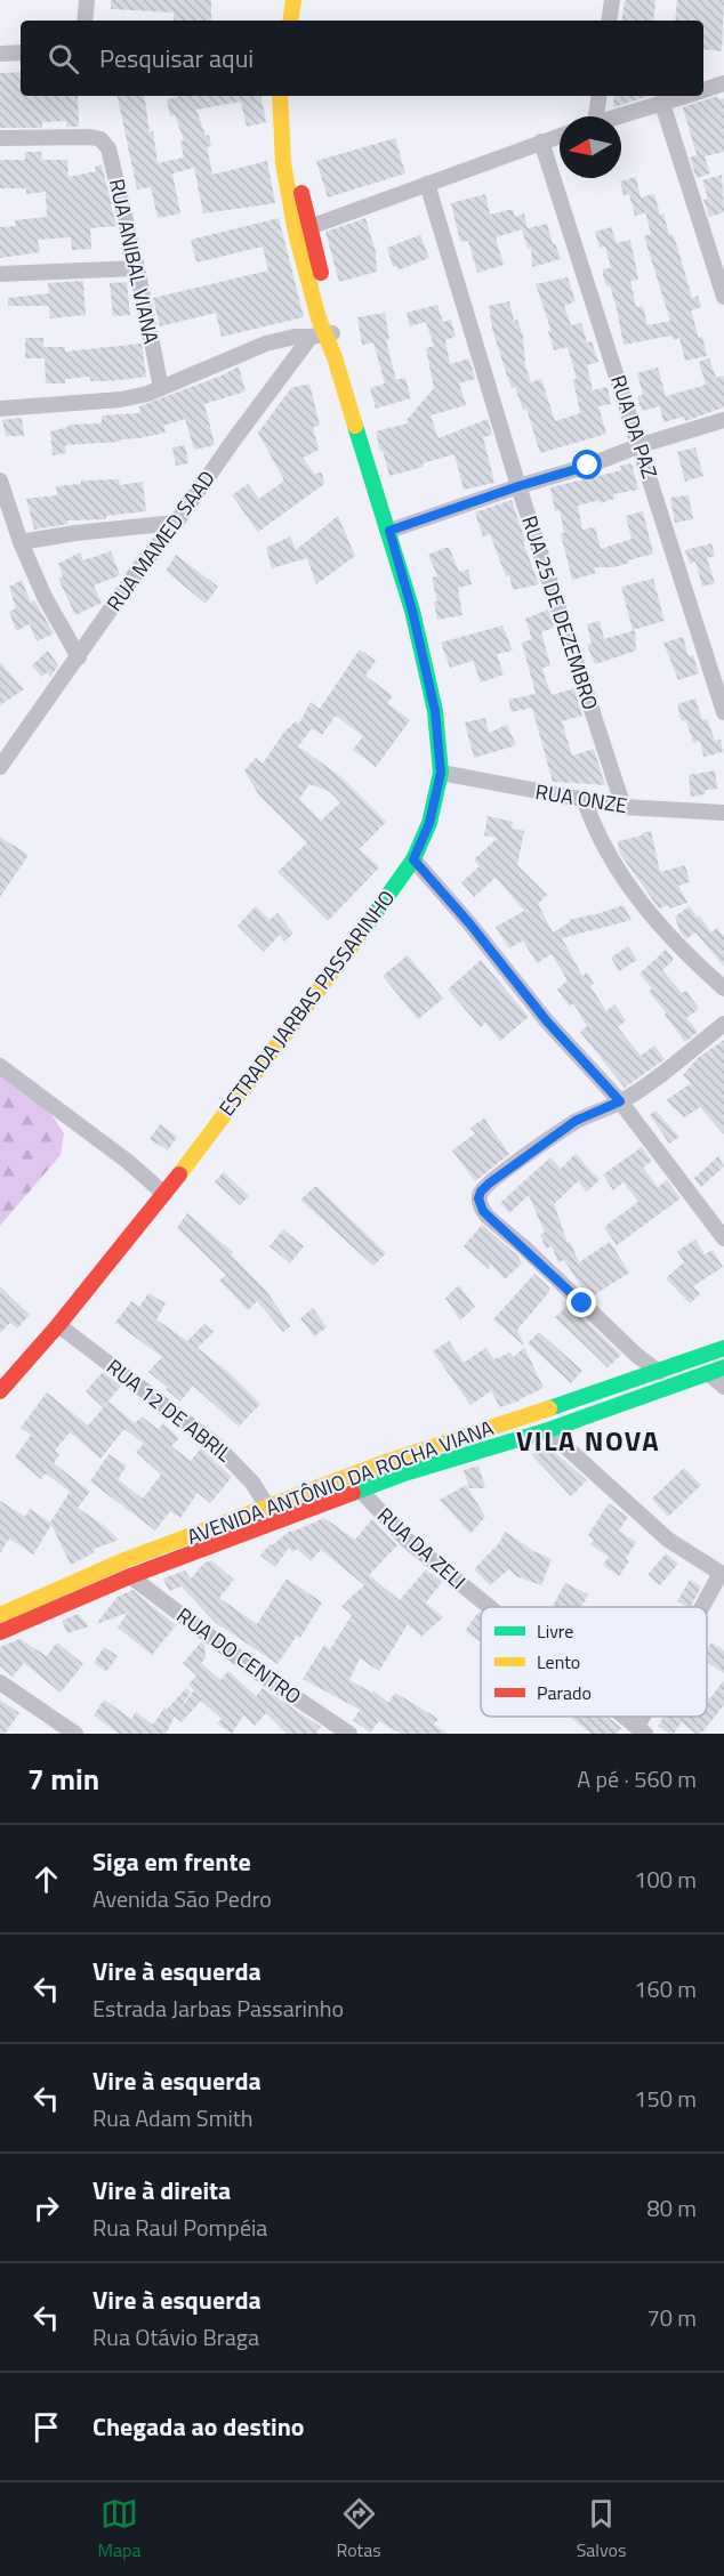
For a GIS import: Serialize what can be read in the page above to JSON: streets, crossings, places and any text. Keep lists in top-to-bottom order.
{
  "streets": {
    "street": [
      "RUA ANIBAL VIANA",
      "RUA DA PAZ",
      "RUA MAMED SAAD",
      "RUA 25 DE DEZEMBRO",
      "RUA ONZE",
      "ESTRADA JARBAS PASSARINHO",
      "RUA 12 DE ABRIL",
      "AVENIDA ANTÔNIO DA ROCHA VIANA",
      "RUA DA ZELI",
      "RUA DO CENTRO"
    ]
  },
  "crossings": [
    ["RUA MAMED SAAD", "ESTRADA JARBAS PASSARINHO"],
    ["RUA 25 DE DEZEMBRO", "RUA ONZE"],
    ["RUA ONZE", "ESTRADA JARBAS PASSARINHO"],
    ["ESTRADA JARBAS PASSARINHO", "RUA 12 DE ABRIL"],
    ["RUA 12 DE ABRIL", "AVENIDA ANTÔNIO DA ROCHA VIANA"],
    ["AVENIDA ANTÔNIO DA ROCHA VIANA", "RUA DA ZELI"],
    ["AVENIDA ANTÔNIO DA ROCHA VIANA", "RUA DO CENTRO"]
  ],
  "districts": ["VILA NOVA"],
  "legend": ["Livre", "Lento", "Parado"],
  "north": "left",
  "page": {
    "search": "Pesquisar aqui",
    "heading": ["7 min", "A pé · 560 m"],
    "list": [
      ["Siga em frente", "Avenida São Pedro", "100 m"],
      ["Vire à esquerda", "Estrada Jarbas Passarinho", "160 m"],
      ["Vire à esquerda", "Rua Adam Smith", "150 m"],
      ["Vire à direita", "Rua Raul Pompéia", "80 m"],
      ["Vire à esquerda", "Rua Otávio Braga", "70 m"],
      "Chegada ao destino"
    ],
    "nav": ["Mapa", "Rotas", "Salvos"]
  }
}
